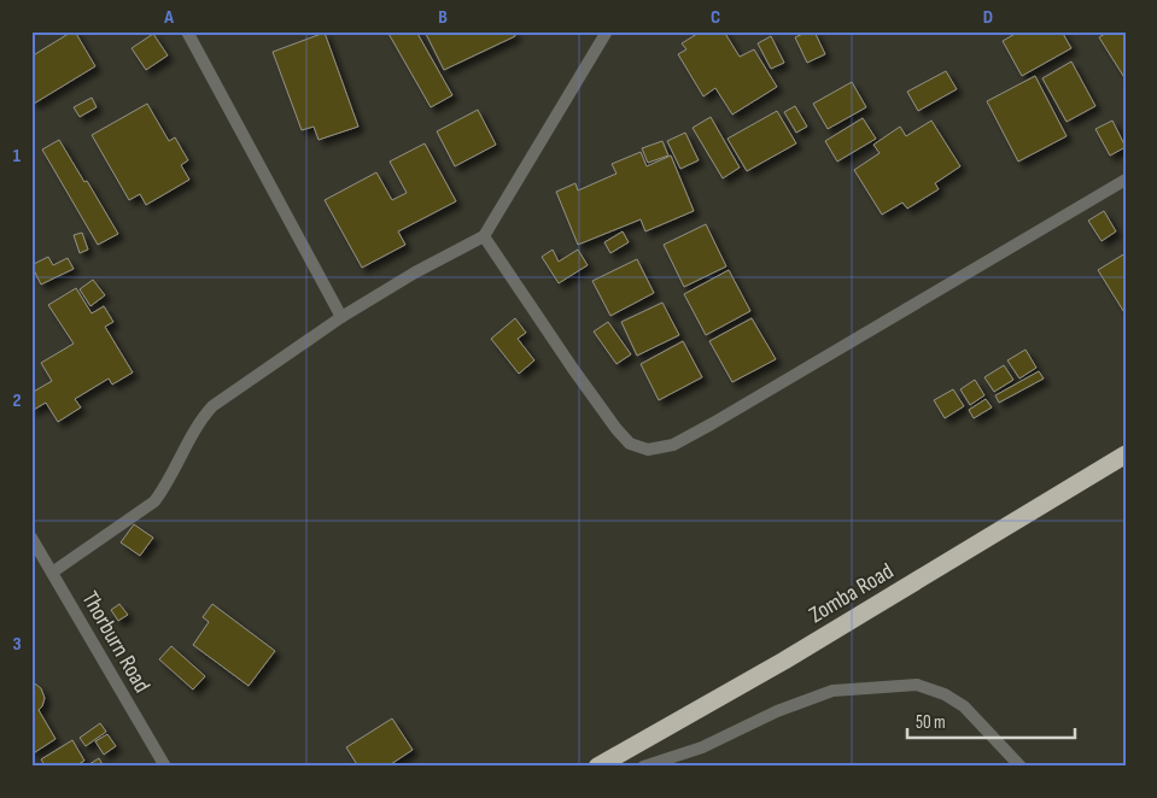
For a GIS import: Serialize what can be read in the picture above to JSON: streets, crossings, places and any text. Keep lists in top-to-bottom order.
{
  "streets": {
    "highway": ["Zomba Road"],
    "street": ["Thorburn Road"]
  },
  "scale_bar": "50 m",
  "grid": {
    "columns": [
      "A",
      "B",
      "C",
      "D"
    ],
    "rows": ["1", "2", "3"]
  }
}
